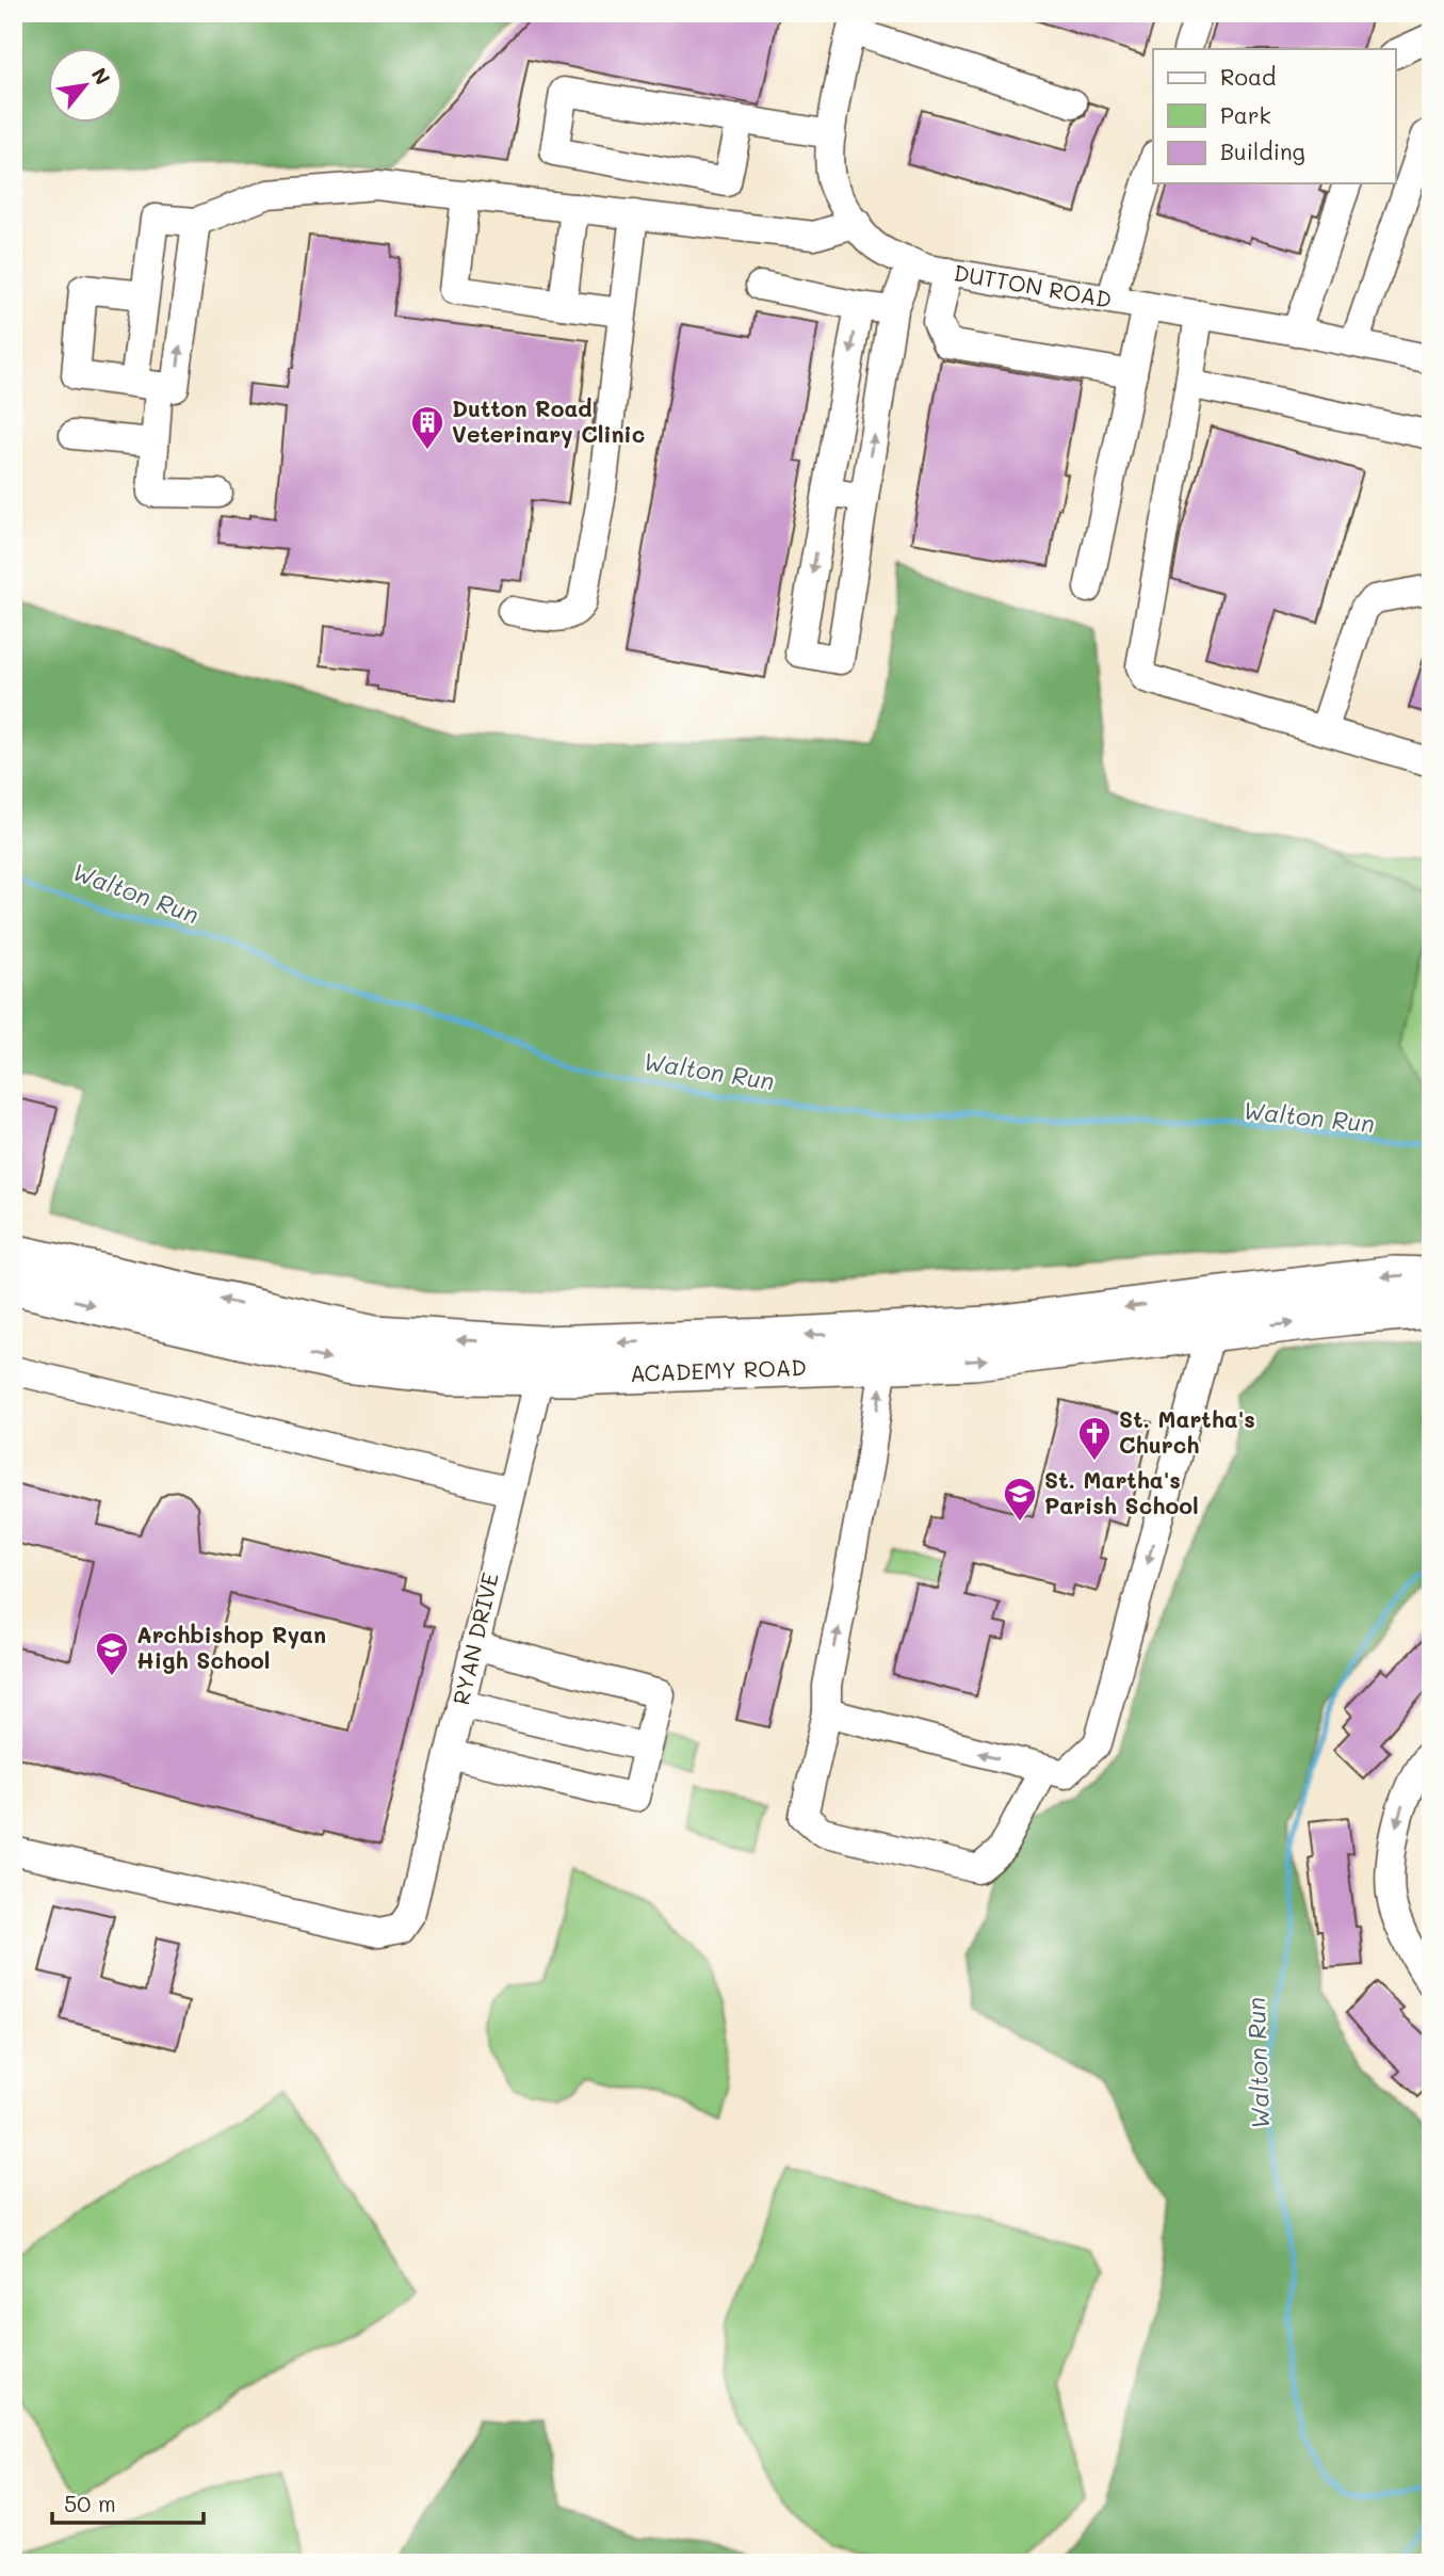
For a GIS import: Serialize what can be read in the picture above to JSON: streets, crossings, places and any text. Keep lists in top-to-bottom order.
{
  "streets": {
    "main road": ["ACADEMY ROAD"],
    "street": ["DUTTON ROAD", "RYAN DRIVE"]
  },
  "crossings": [
    ["ACADEMY ROAD", "RYAN DRIVE"]
  ],
  "water": ["Walton Run"],
  "places": {
    "building": ["Dutton Road Veterinary Clinic"],
    "church": ["St. Martha's Church"],
    "school or university": ["St. Martha's Parish School", "Archbishop Ryan High School"]
  },
  "legend": ["Road", "Park", "Building"],
  "scale_bar": "50 m",
  "north": "top right"
}
